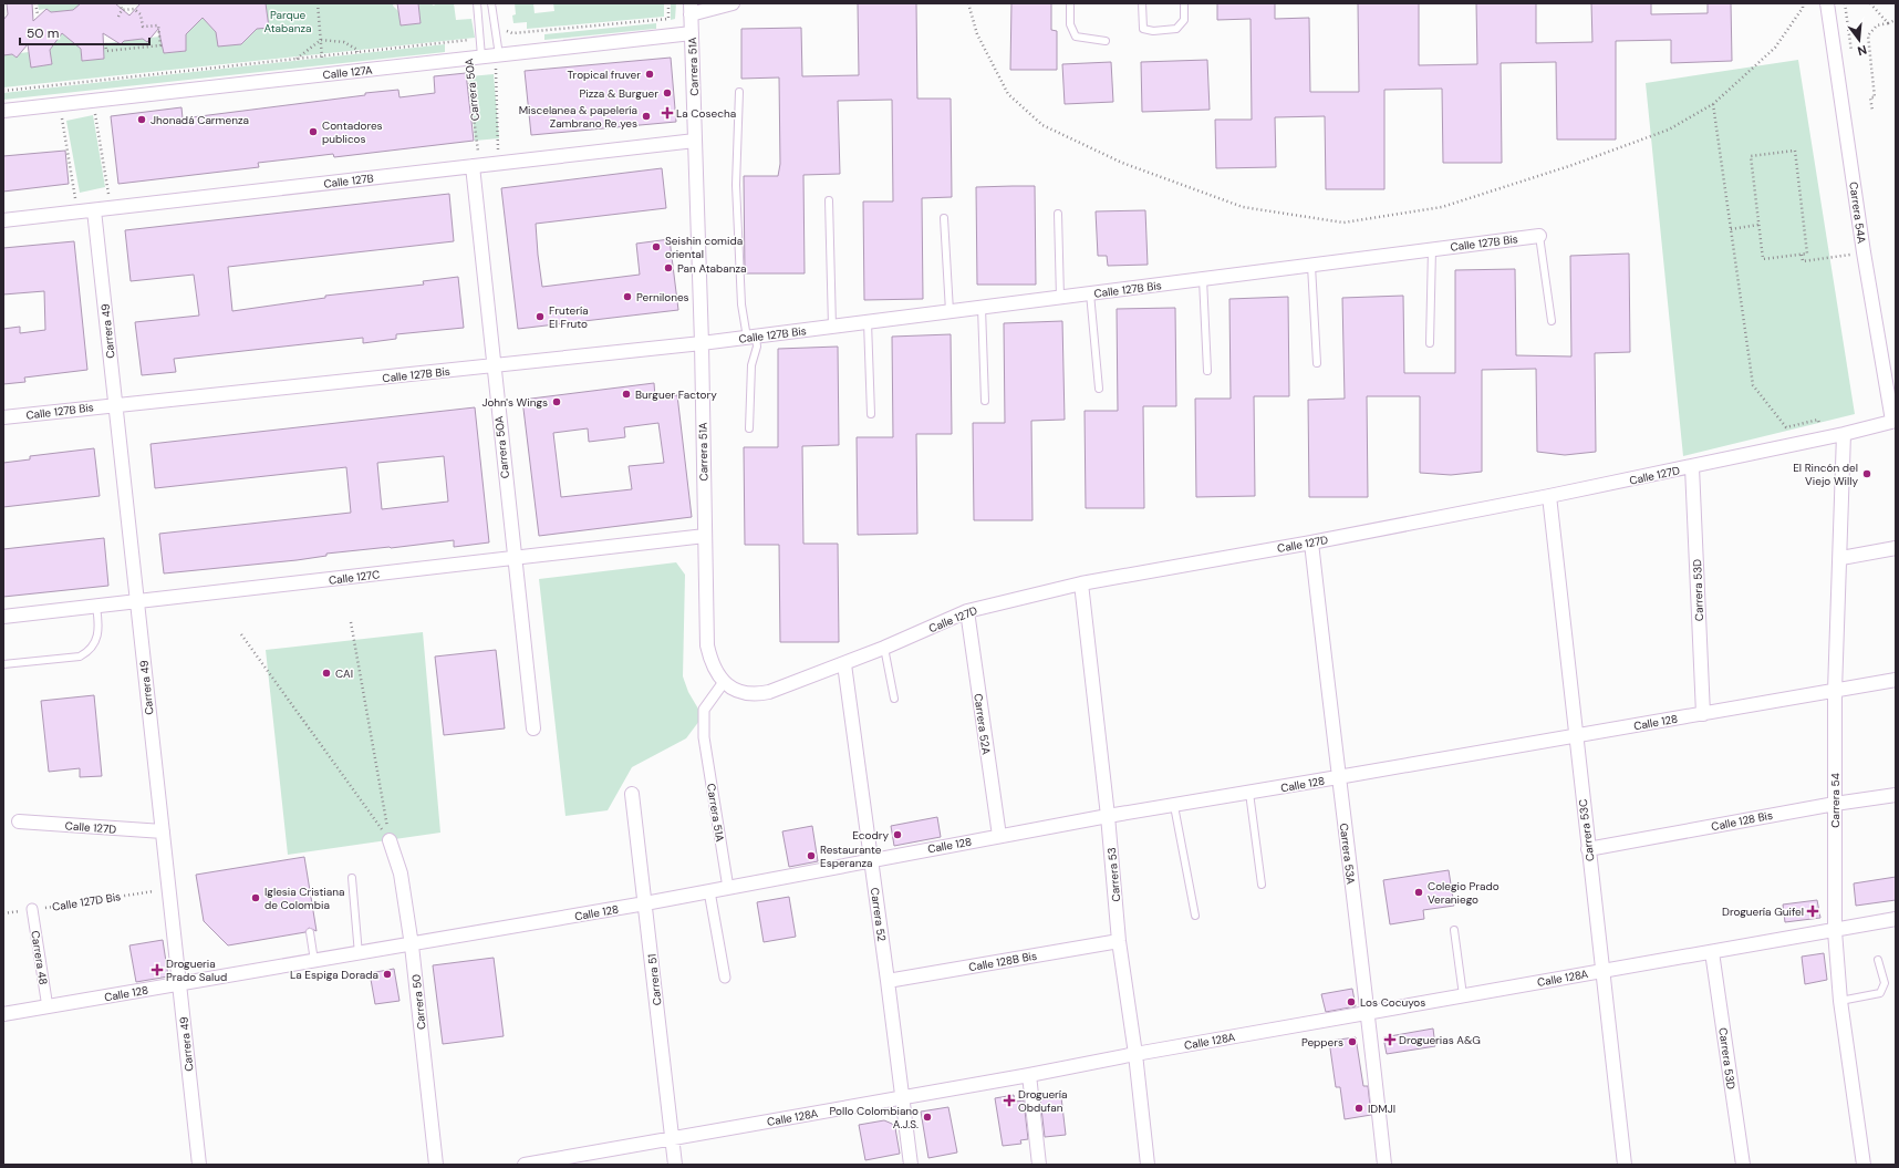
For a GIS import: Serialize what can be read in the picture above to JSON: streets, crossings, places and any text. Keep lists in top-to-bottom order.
{
  "streets": {
    "street": [
      "Carrera 51A",
      "Calle 127A",
      "Carrera 50A",
      "Calle 127B",
      "Carrera 54A",
      "Calle 127B Bis",
      "Carrera 49",
      "Calle 127D",
      "Calle 127C",
      "Carrera 53D",
      "Calle 128",
      "Carrera 52A",
      "Carrera 54",
      "Calle 128 Bis",
      "Carrera 53C",
      "Carrera 53A",
      "Carrera 53",
      "Carrera 52",
      "Carrera 48",
      "Calle 128B Bis",
      "Calle 128A",
      "Carrera 51",
      "Carrera 50"
    ],
    "path": ["Calle 127D Bis"]
  },
  "crossings": [
    ["Carrera 51A", "Calle 127A"],
    ["Carrera 51A", "Calle 127B"],
    ["Carrera 51A", "Calle 127B Bis"],
    ["Carrera 51A", "Calle 127D"],
    ["Carrera 51A", "Calle 127C"],
    ["Carrera 51A", "Calle 128"],
    ["Calle 127A", "Carrera 50A"],
    ["Carrera 50A", "Calle 127B"],
    ["Carrera 50A", "Calle 127B Bis"],
    ["Carrera 50A", "Calle 127C"],
    ["Calle 127B", "Carrera 49"],
    ["Carrera 54A", "Calle 127D"],
    ["Calle 127B Bis", "Carrera 49"],
    ["Carrera 49", "Calle 127D"],
    ["Carrera 49", "Calle 127C"],
    ["Carrera 49", "Calle 128"],
    ["Carrera 49", "Calle 127D Bis"],
    ["Calle 127D", "Carrera 53D"],
    ["Calle 127D", "Carrera 52A"],
    ["Calle 127D", "Carrera 54"],
    ["Calle 127D", "Carrera 53C"],
    ["Calle 127D", "Carrera 53A"],
    ["Calle 127D", "Carrera 53"],
    ["Calle 127D", "Carrera 52"],
    ["Carrera 53D", "Calle 128"],
    ["Carrera 53D", "Calle 128A"],
    ["Calle 128", "Carrera 52A"],
    ["Calle 128", "Carrera 54"],
    ["Calle 128", "Carrera 53C"],
    ["Calle 128", "Carrera 53A"],
    ["Calle 128", "Carrera 53"],
    ["Calle 128", "Carrera 52"],
    ["Calle 128", "Carrera 48"],
    ["Calle 128", "Carrera 51"],
    ["Calle 128", "Carrera 50"],
    ["Carrera 54", "Calle 128 Bis"],
    ["Carrera 54", "Calle 128A"],
    ["Calle 128 Bis", "Carrera 53C"],
    ["Carrera 53C", "Calle 128A"],
    ["Carrera 53A", "Calle 128A"],
    ["Carrera 53", "Calle 128B Bis"],
    ["Carrera 53", "Calle 128A"],
    ["Calle 127D Bis", "Carrera 48"],
    ["Carrera 52", "Calle 128B Bis"],
    ["Carrera 52", "Calle 128A"],
    ["Calle 128A", "Carrera 51"]
  ],
  "parks": ["Parque Atabanza"],
  "places": {
    "other": [
      "Tropical fruver",
      "Pizza & Burguer",
      "Miscelanea & papelería Zambrano Re yes",
      "Jhonadá Carmenza",
      "Contadores publicos",
      "Seishin comida oriental",
      "Pan Atabanza",
      "Pernilones",
      "Frutería El Fruto",
      "Burguer Factory",
      "John's Wings",
      "El Rincón del Viejo Willy",
      "CAI",
      "Ecodry",
      "Restaurante Esperanza",
      "Colegio Prado Veraniego",
      "Iglesia Cristiana de Colombia",
      "La Espiga Dorada",
      "Los Cocuyos",
      "Peppers",
      "IDMJI",
      "Pollo Colombiano A.J.S."
    ],
    "health": [
      "La Cosecha",
      "Droguería Guifel",
      "Drogueria Prado Salud",
      "Droguerias A&G",
      "Droguería Obdufan"
    ]
  },
  "scale_bar": "50 m",
  "north": "bottom"
}
